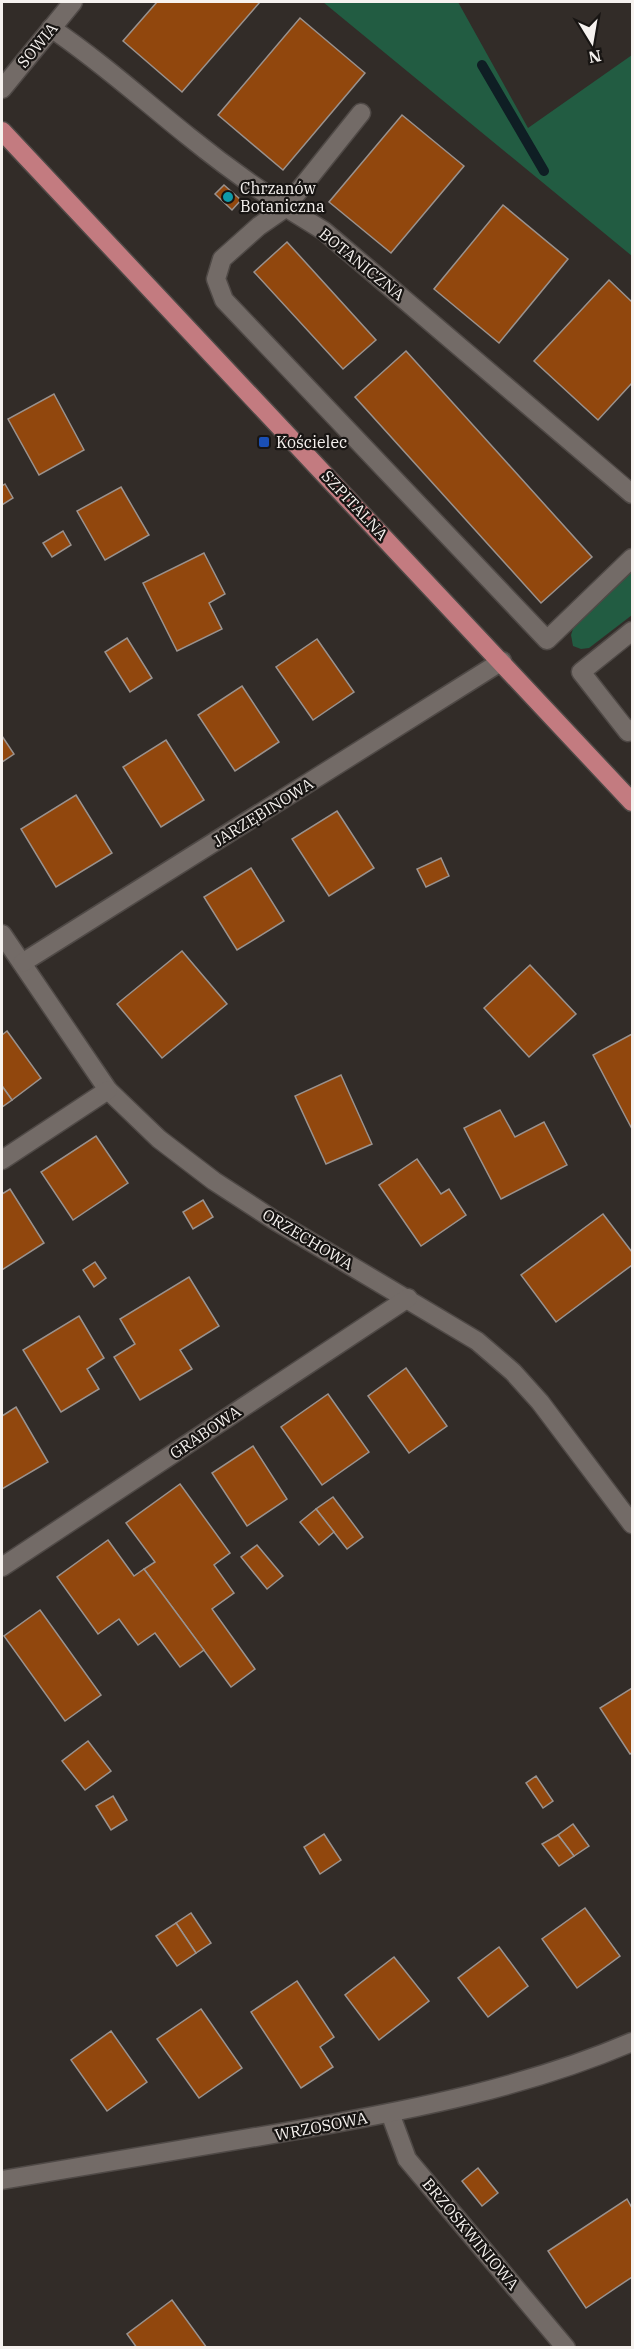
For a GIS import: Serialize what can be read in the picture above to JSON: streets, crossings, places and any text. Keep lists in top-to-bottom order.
{
  "streets": {
    "main road": ["SZPITALNA"],
    "street": [
      "SOWIA",
      "BOTANICZNA",
      "JARZĘBINOWA",
      "ORZECHOWA",
      "GRABOWA",
      "WRZOSOWA",
      "BRZOSKWINIOWA"
    ]
  },
  "crossings": [
    ["SOWIA", "BOTANICZNA"],
    ["SZPITALNA", "JARZĘBINOWA"],
    ["JARZĘBINOWA", "ORZECHOWA"],
    ["ORZECHOWA", "GRABOWA"],
    ["WRZOSOWA", "BRZOSKWINIOWA"]
  ],
  "places": {
    "other": ["Chrzanów Botaniczna"],
    "transit": ["Kościelec"]
  },
  "north": "bottom"
}
